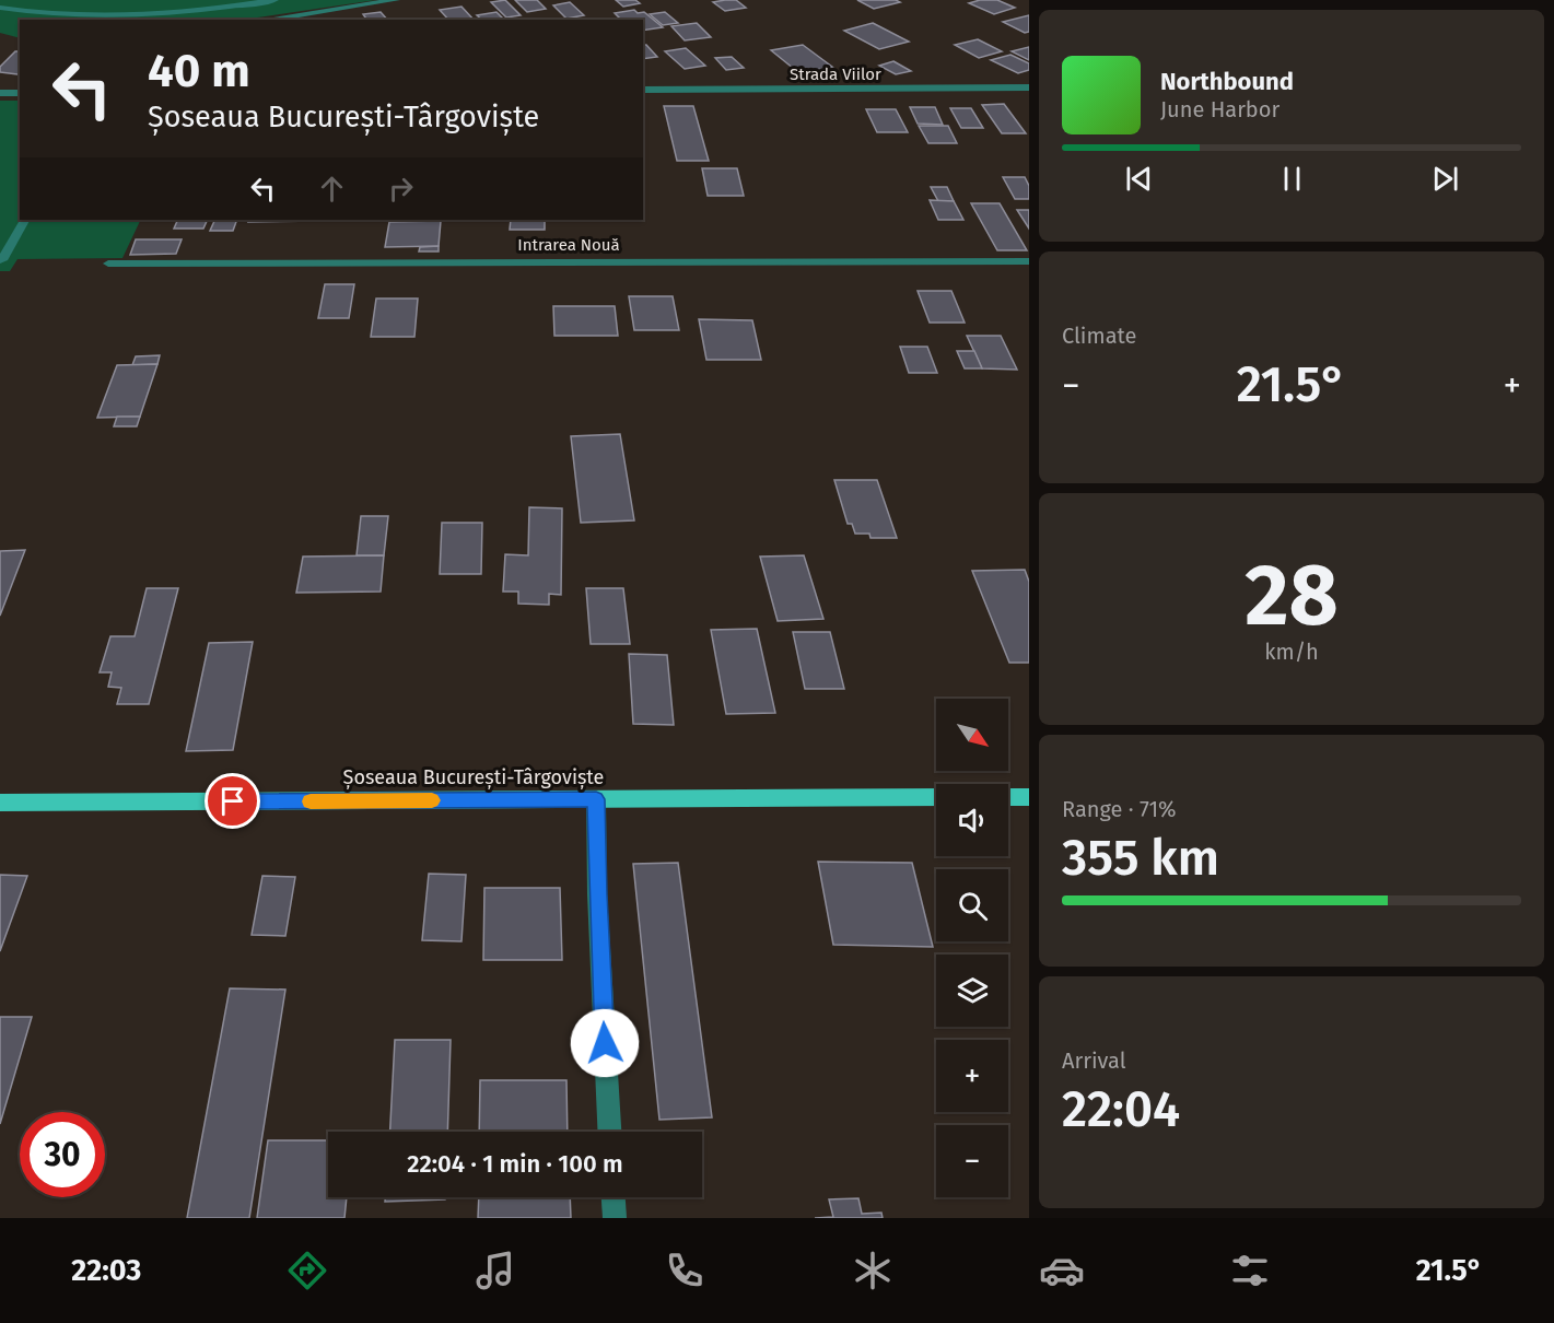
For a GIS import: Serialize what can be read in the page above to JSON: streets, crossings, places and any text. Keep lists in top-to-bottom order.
{
  "streets": {
    "main road": ["Șoseaua București-Târgoviște"],
    "street": ["Strada Viilor", "Intrarea Nouă"]
  },
  "north": "bottom right",
  "page": {
    "turn": ["40 m", "Șoseaua București-Târgoviște"],
    "song": ["Northbound", "June Harbor"],
    "tile": [
      "Climate",
      ["28", "km/h"],
      ["Range · 71%", "355 km"],
      ["Arrival", "22:04"]
    ],
    "heat": ["−", "21.5°", "+"],
    "map_buttons": ["+", "−"],
    "limit": "30",
    "trip": "22:04 · 1 min · 100 m",
    "tabs": ["22:03", "21.5°"]
  }
}
